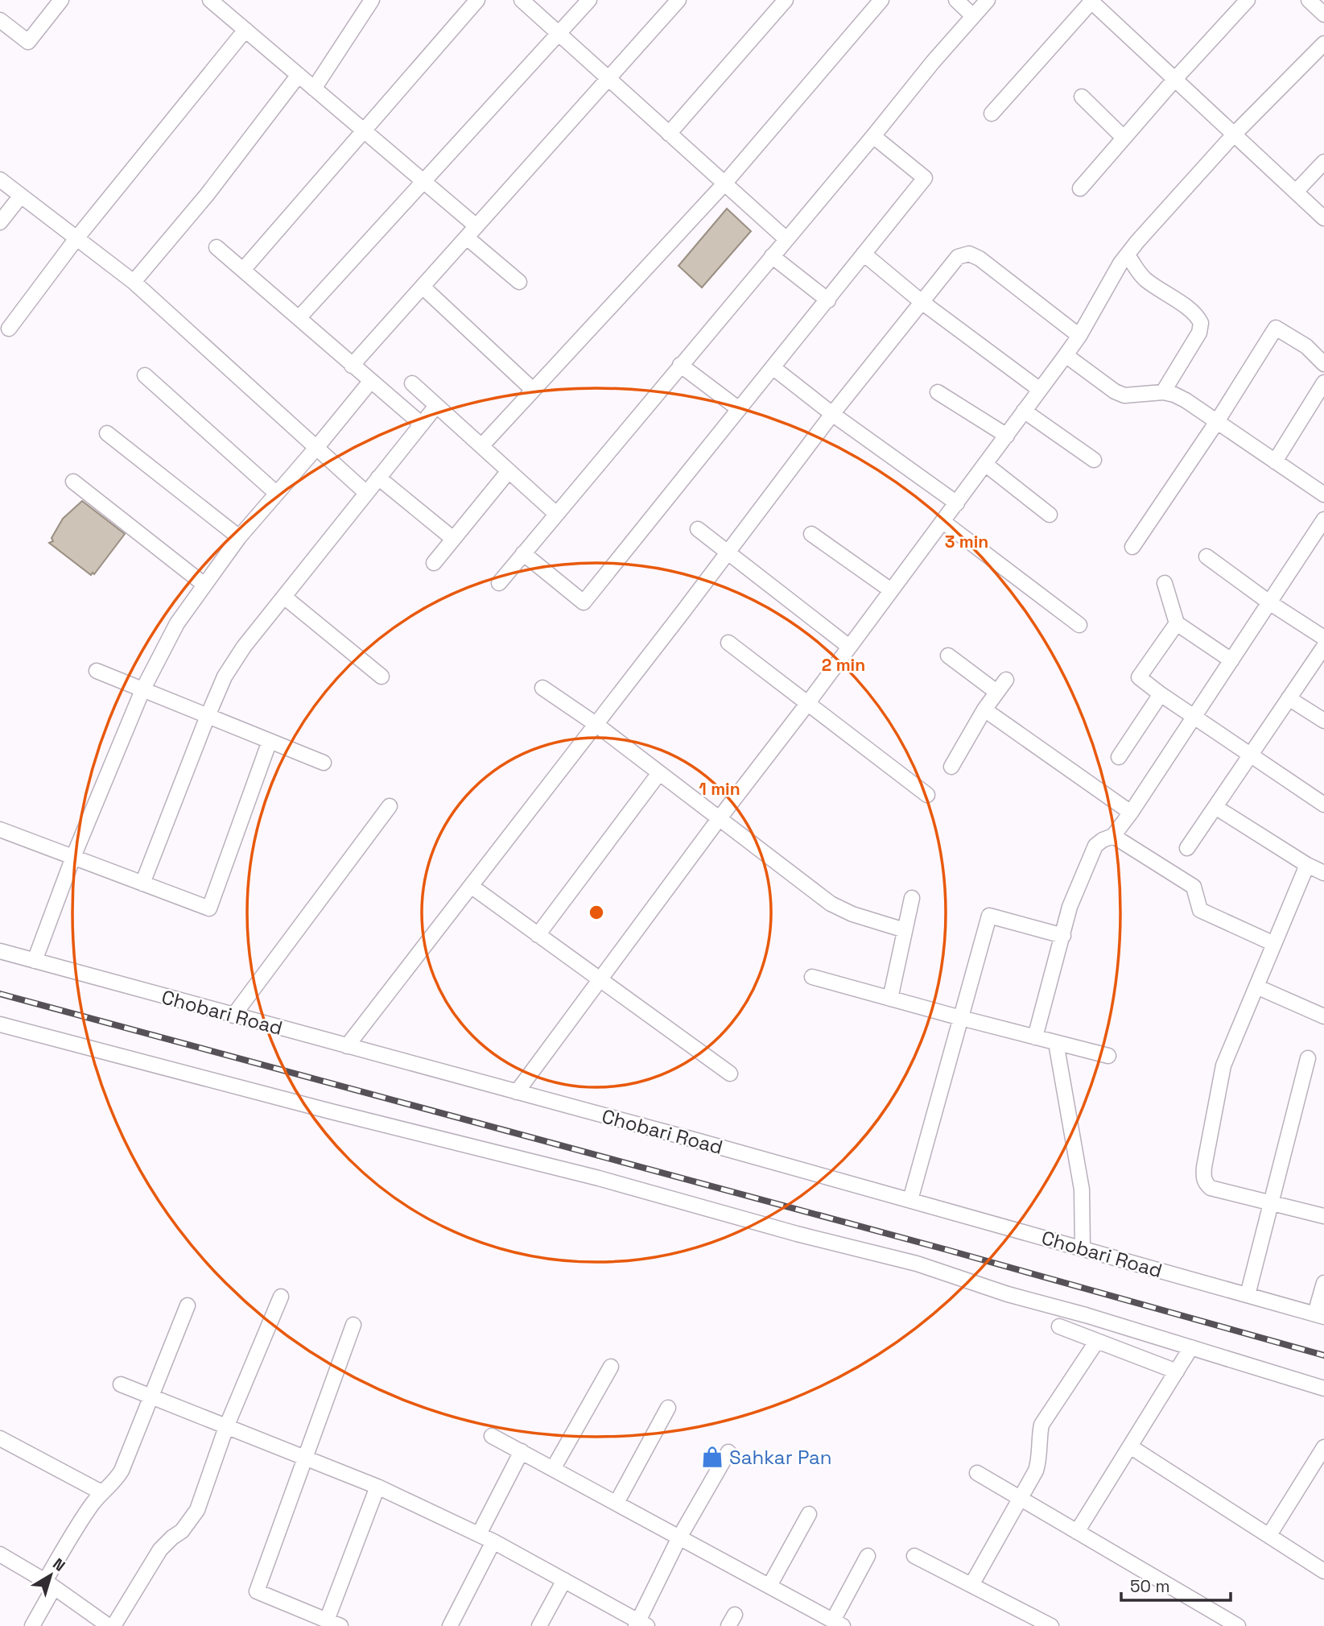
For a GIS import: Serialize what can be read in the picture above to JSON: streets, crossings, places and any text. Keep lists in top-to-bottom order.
{
  "streets": {
    "street": ["Chobari Road"]
  },
  "places": {
    "shop": ["Sahkar Pan"]
  },
  "scale_bar": "50 m",
  "north": "top right",
  "rings": ["3 min", "2 min", "1 min"]
}
